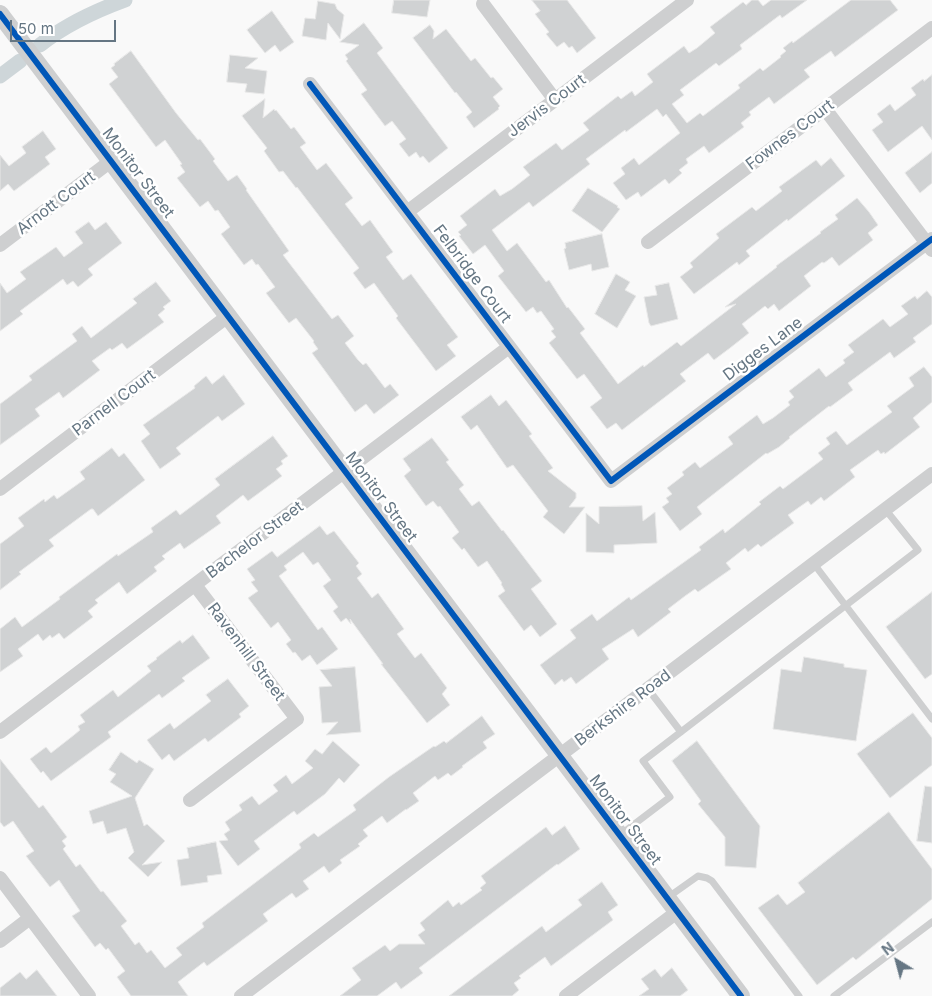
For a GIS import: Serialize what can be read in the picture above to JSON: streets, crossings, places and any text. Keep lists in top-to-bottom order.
{
  "streets": {
    "street": [
      "Jervis Court",
      "Fownes Court",
      "Monitor Street",
      "Arnott Court",
      "Felbridge Court",
      "Digges Lane",
      "Parnell Court",
      "Bachelor Street",
      "Ravenhill Street",
      "Berkshire Road"
    ]
  },
  "crossings": [
    ["Jervis Court", "Felbridge Court"],
    ["Monitor Street", "Arnott Court"],
    ["Monitor Street", "Parnell Court"],
    ["Monitor Street", "Bachelor Street"],
    ["Monitor Street", "Berkshire Road"],
    ["Felbridge Court", "Digges Lane"],
    ["Felbridge Court", "Bachelor Street"],
    ["Bachelor Street", "Ravenhill Street"]
  ],
  "scale_bar": "50 m",
  "north": "top left"
}
